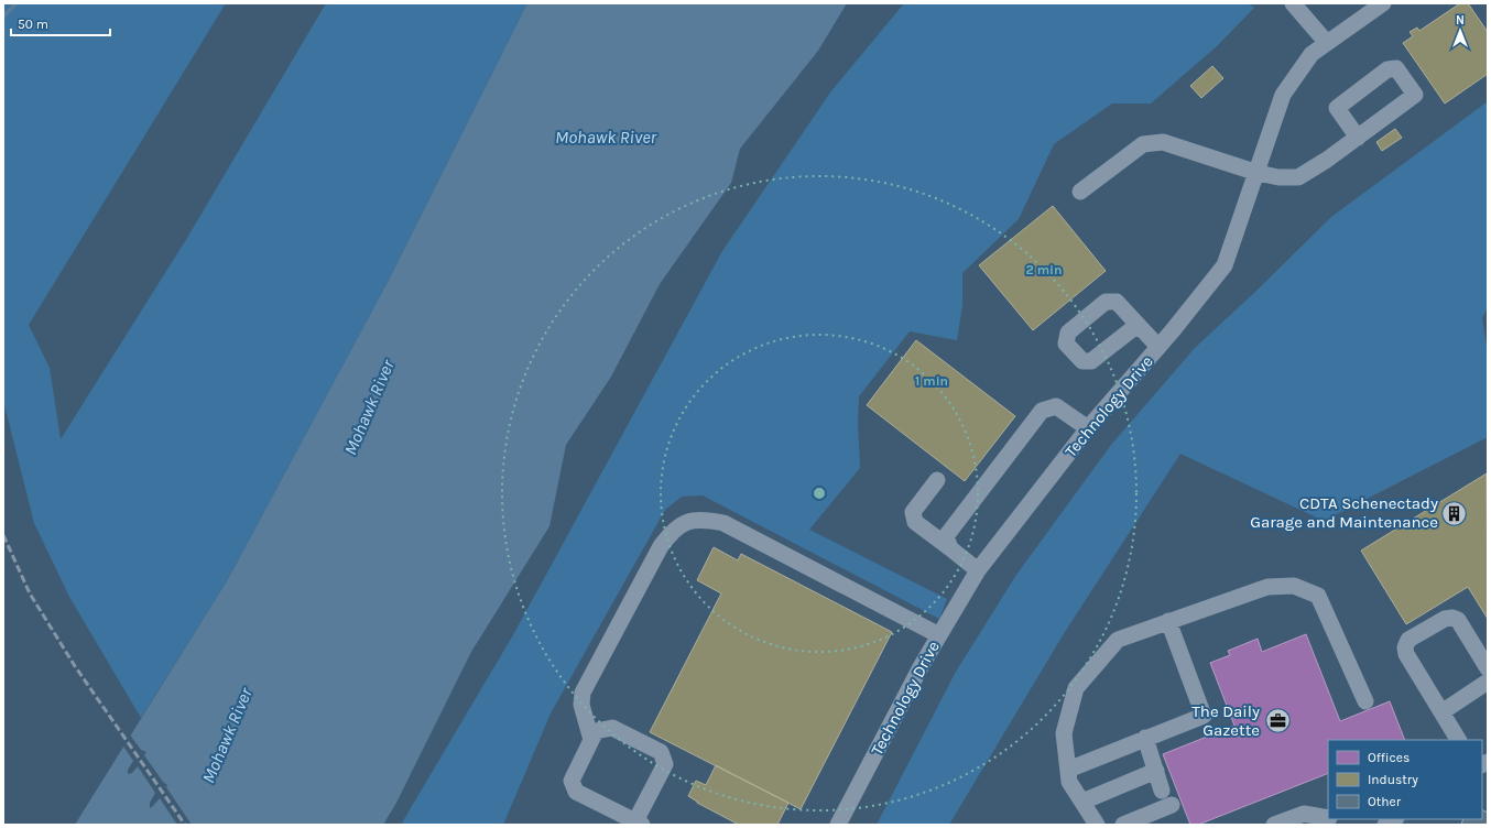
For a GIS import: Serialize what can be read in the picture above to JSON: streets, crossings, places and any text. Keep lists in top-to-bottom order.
{
  "streets": {
    "street": ["Technology Drive"]
  },
  "water": ["Mohawk River"],
  "places": {
    "building": ["CDTA Schenectady Garage and Maintenance"],
    "office": ["The Daily Gazette"]
  },
  "legend": ["Offices", "Industry", "Other"],
  "scale_bar": "50 m",
  "north": "top",
  "rings": ["2 min", "1 min"]
}
